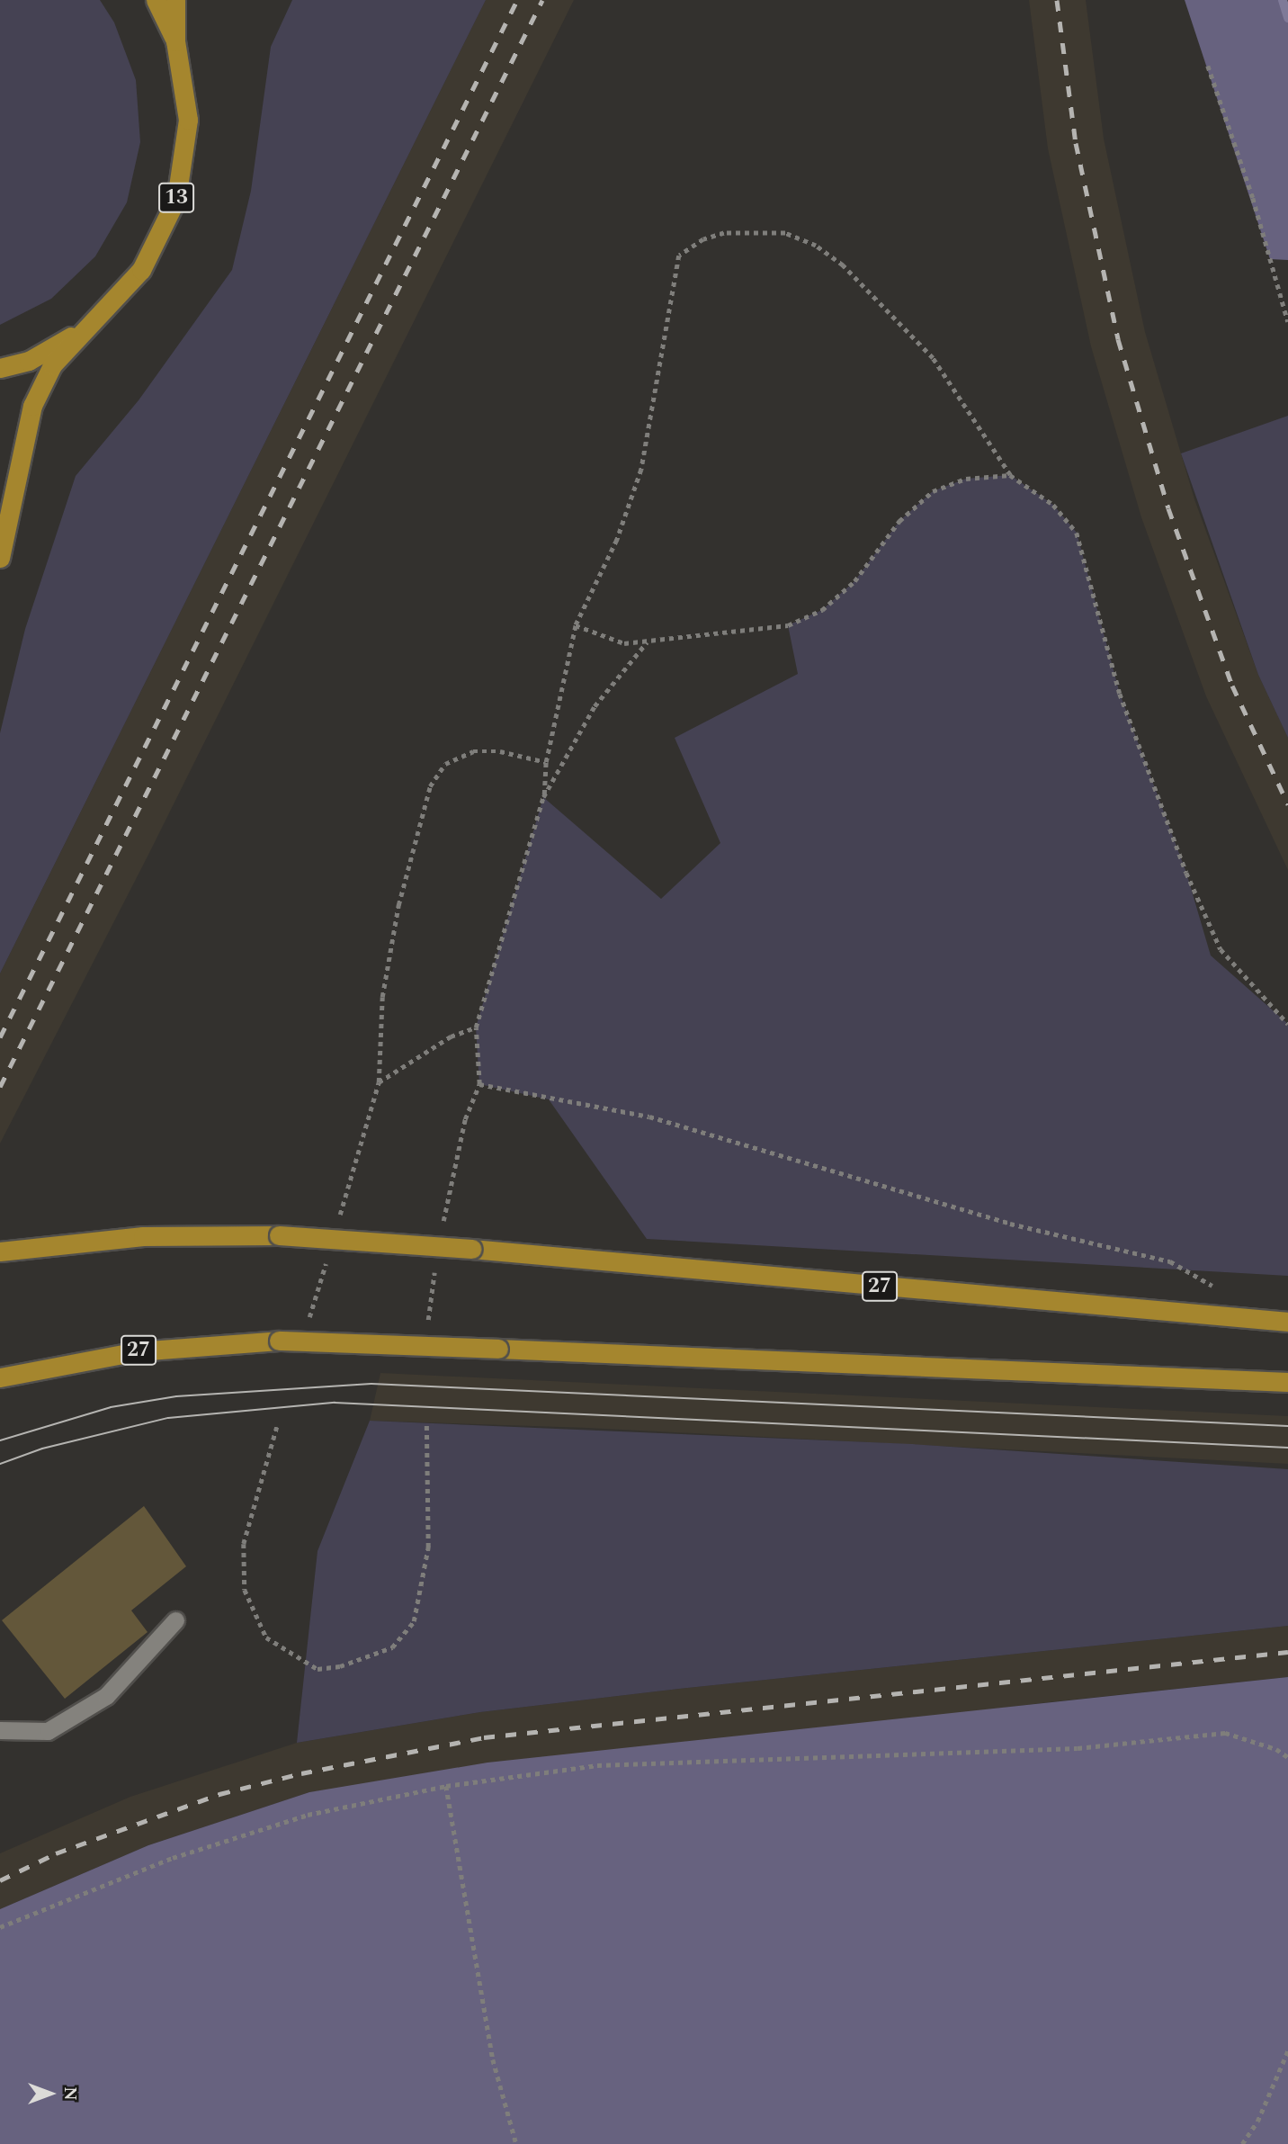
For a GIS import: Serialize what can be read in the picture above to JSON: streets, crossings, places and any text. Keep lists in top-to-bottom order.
{
  "streets": {
    "highway": ["13", "27"]
  },
  "north": "right"
}
